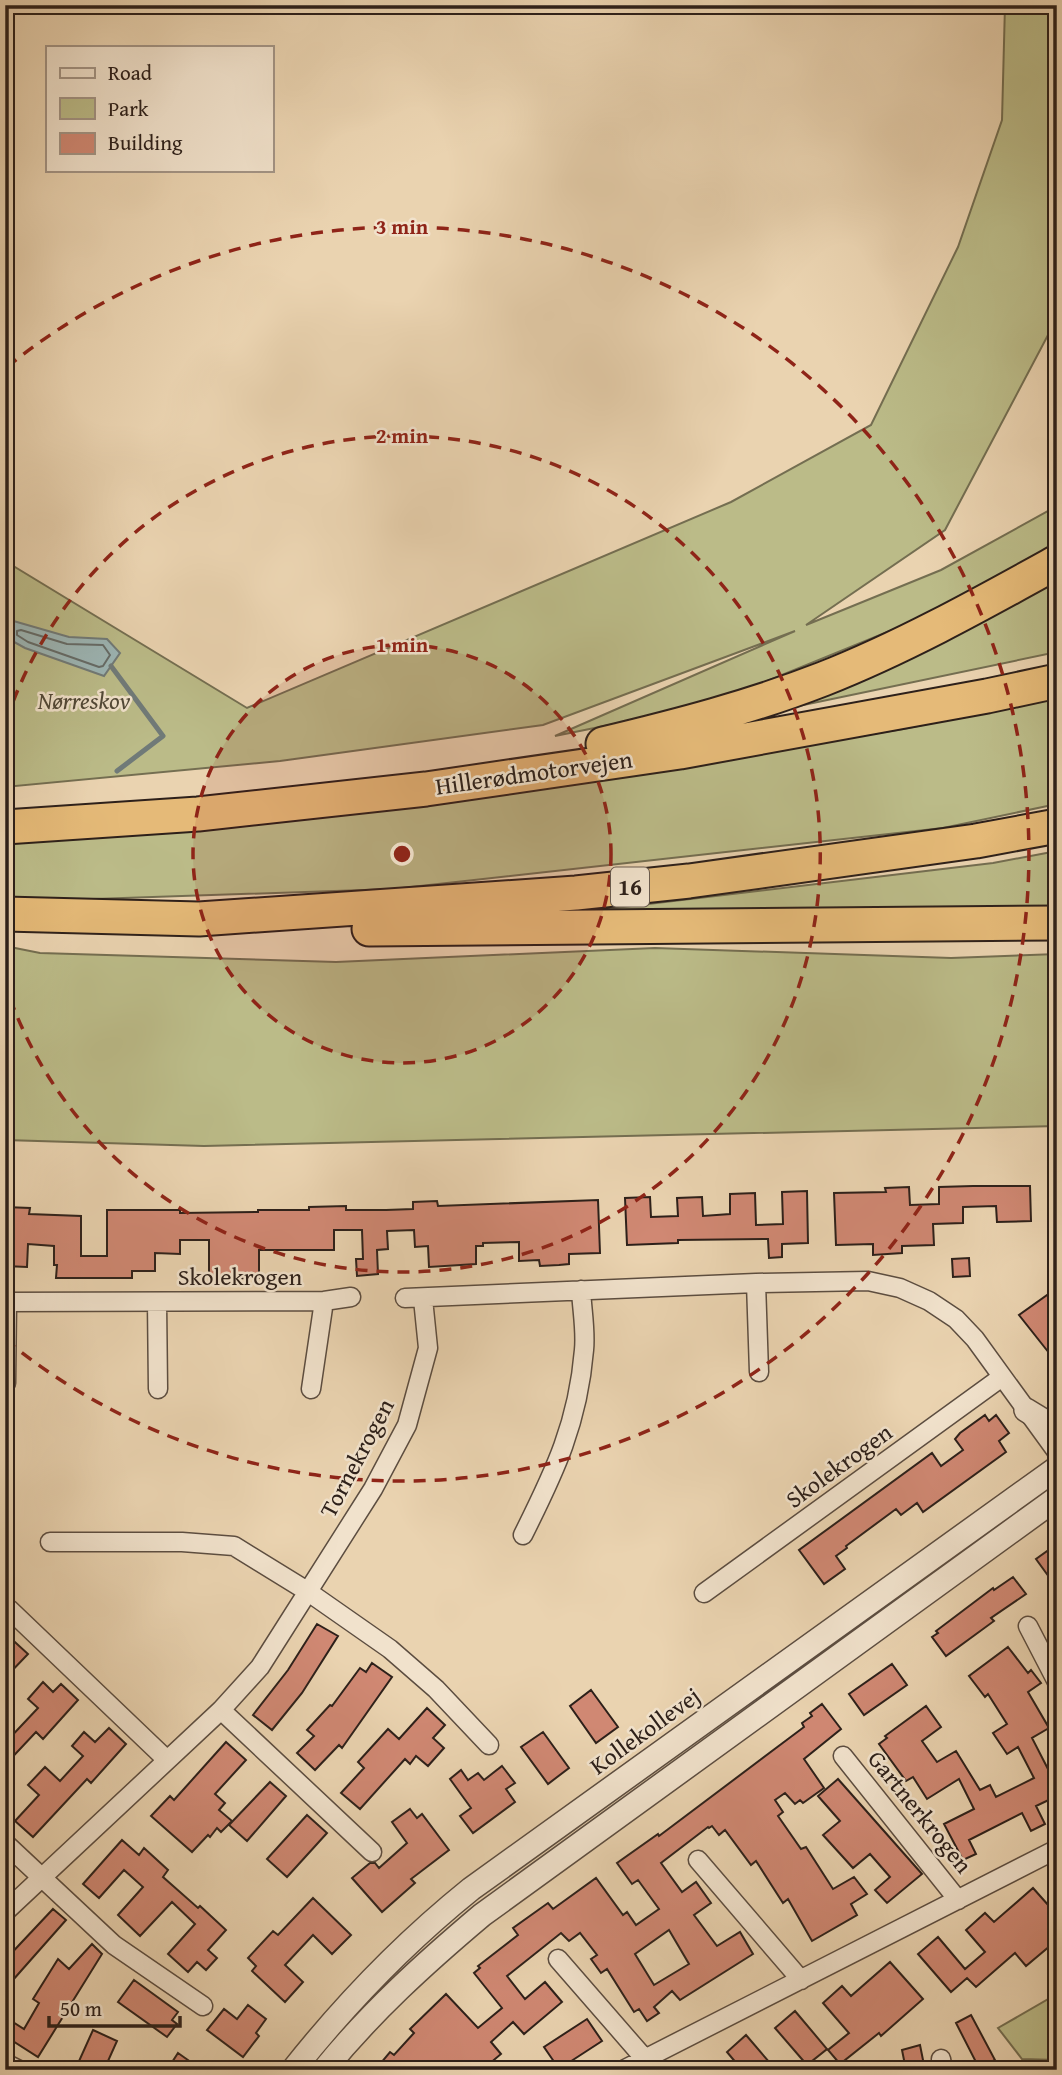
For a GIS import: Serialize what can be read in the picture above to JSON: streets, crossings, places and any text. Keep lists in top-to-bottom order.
{
  "streets": {
    "highway": ["Hillerødmotorvejen", "16"],
    "street": [
      "Skolekrogen",
      "Tornekrogen",
      "Kollekollevej",
      "Gartnerkrogen"
    ]
  },
  "parks": ["Nørreskov"],
  "legend": ["Road", "Park", "Building"],
  "scale_bar": "50 m",
  "rings": ["3 min", "2 min", "1 min"]
}
